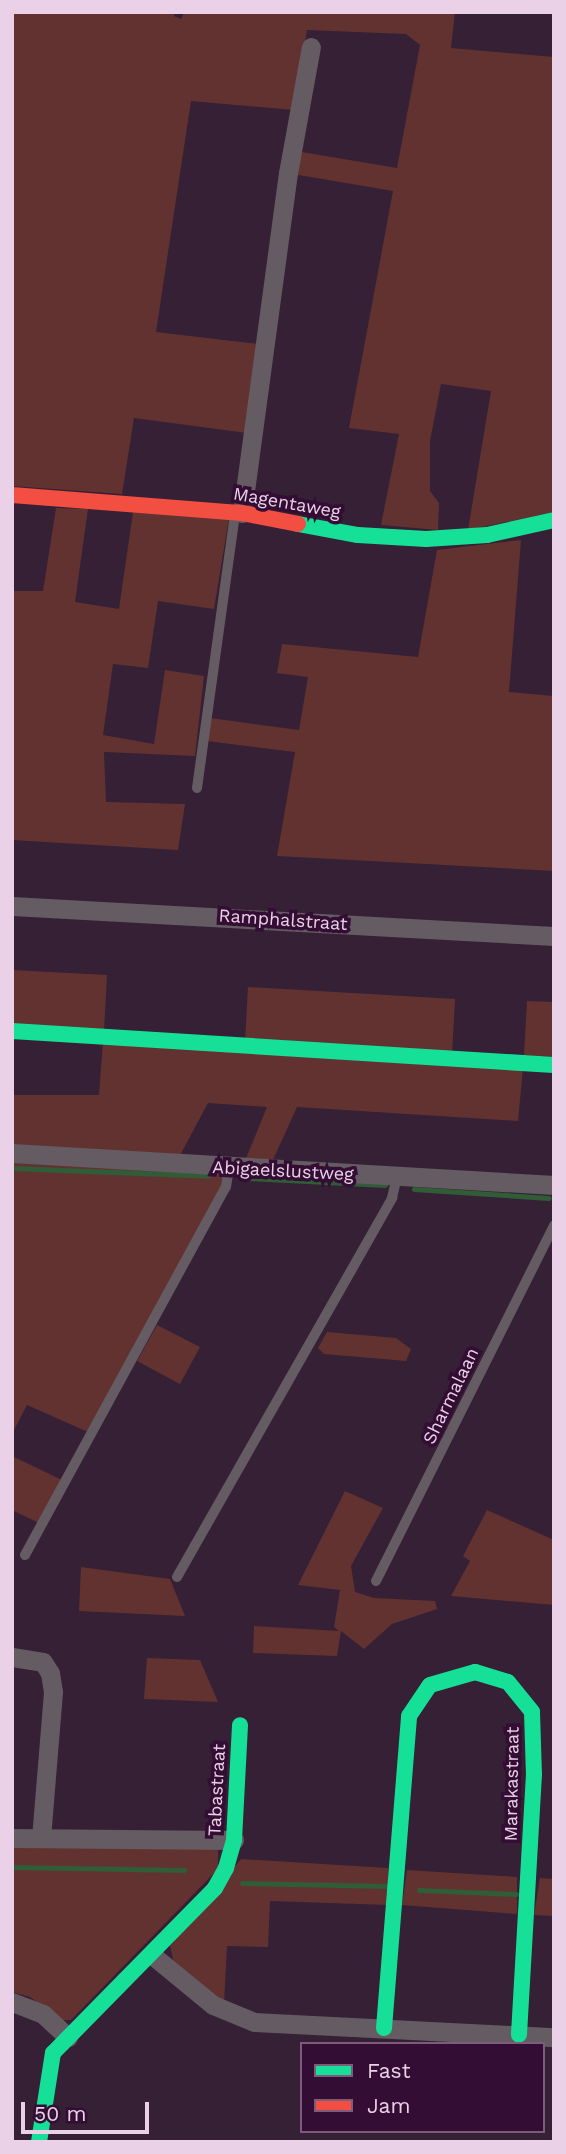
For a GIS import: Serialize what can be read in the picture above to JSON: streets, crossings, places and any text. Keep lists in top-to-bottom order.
{
  "streets": {
    "street": [
      "Magentaweg",
      "Ramphalstraat",
      "Abigaelslustweg",
      "Marakastraat",
      "Tabastraat"
    ],
    "lane": ["Sharmalaan"]
  },
  "legend": ["Fast", "Jam"],
  "scale_bar": "50 m"
}
